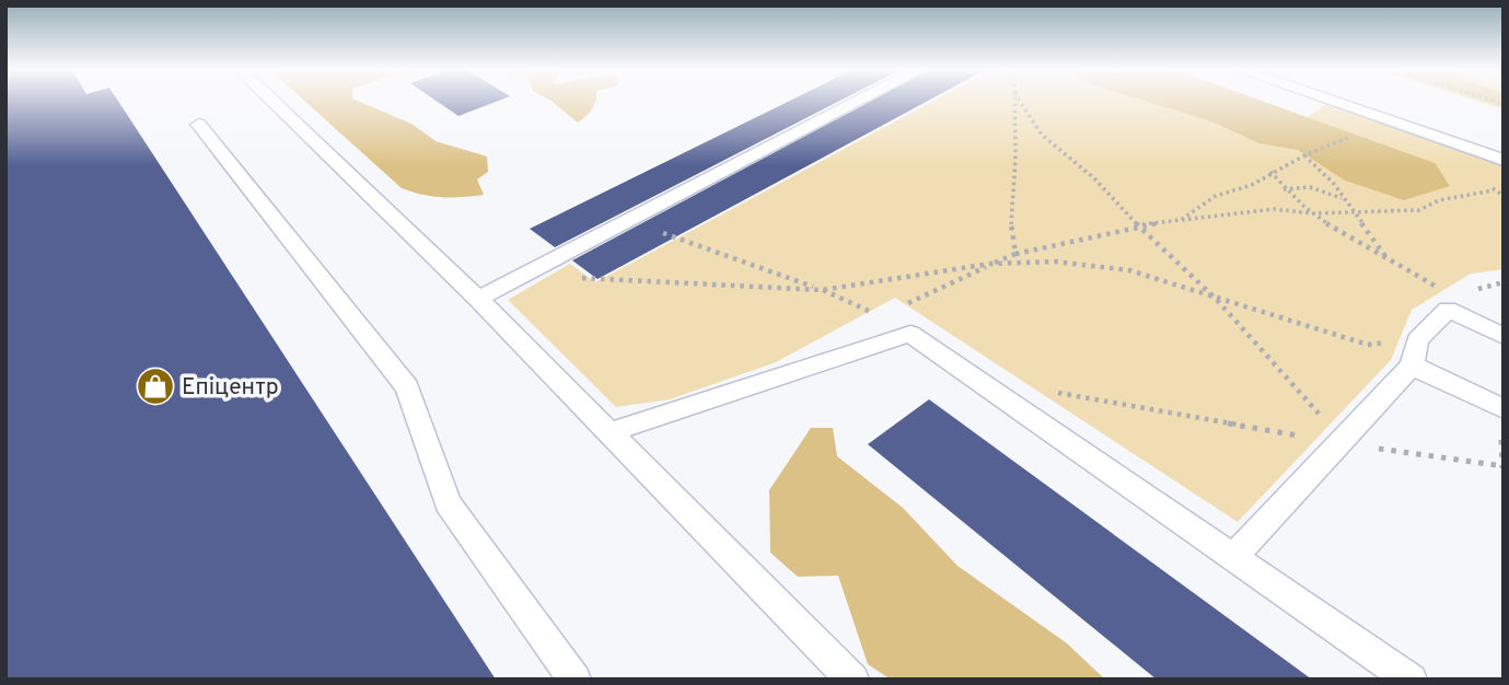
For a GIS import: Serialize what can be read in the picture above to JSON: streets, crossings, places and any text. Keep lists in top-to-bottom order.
{
  "places": {
    "shop": ["Епіцентр"]
  }
}
